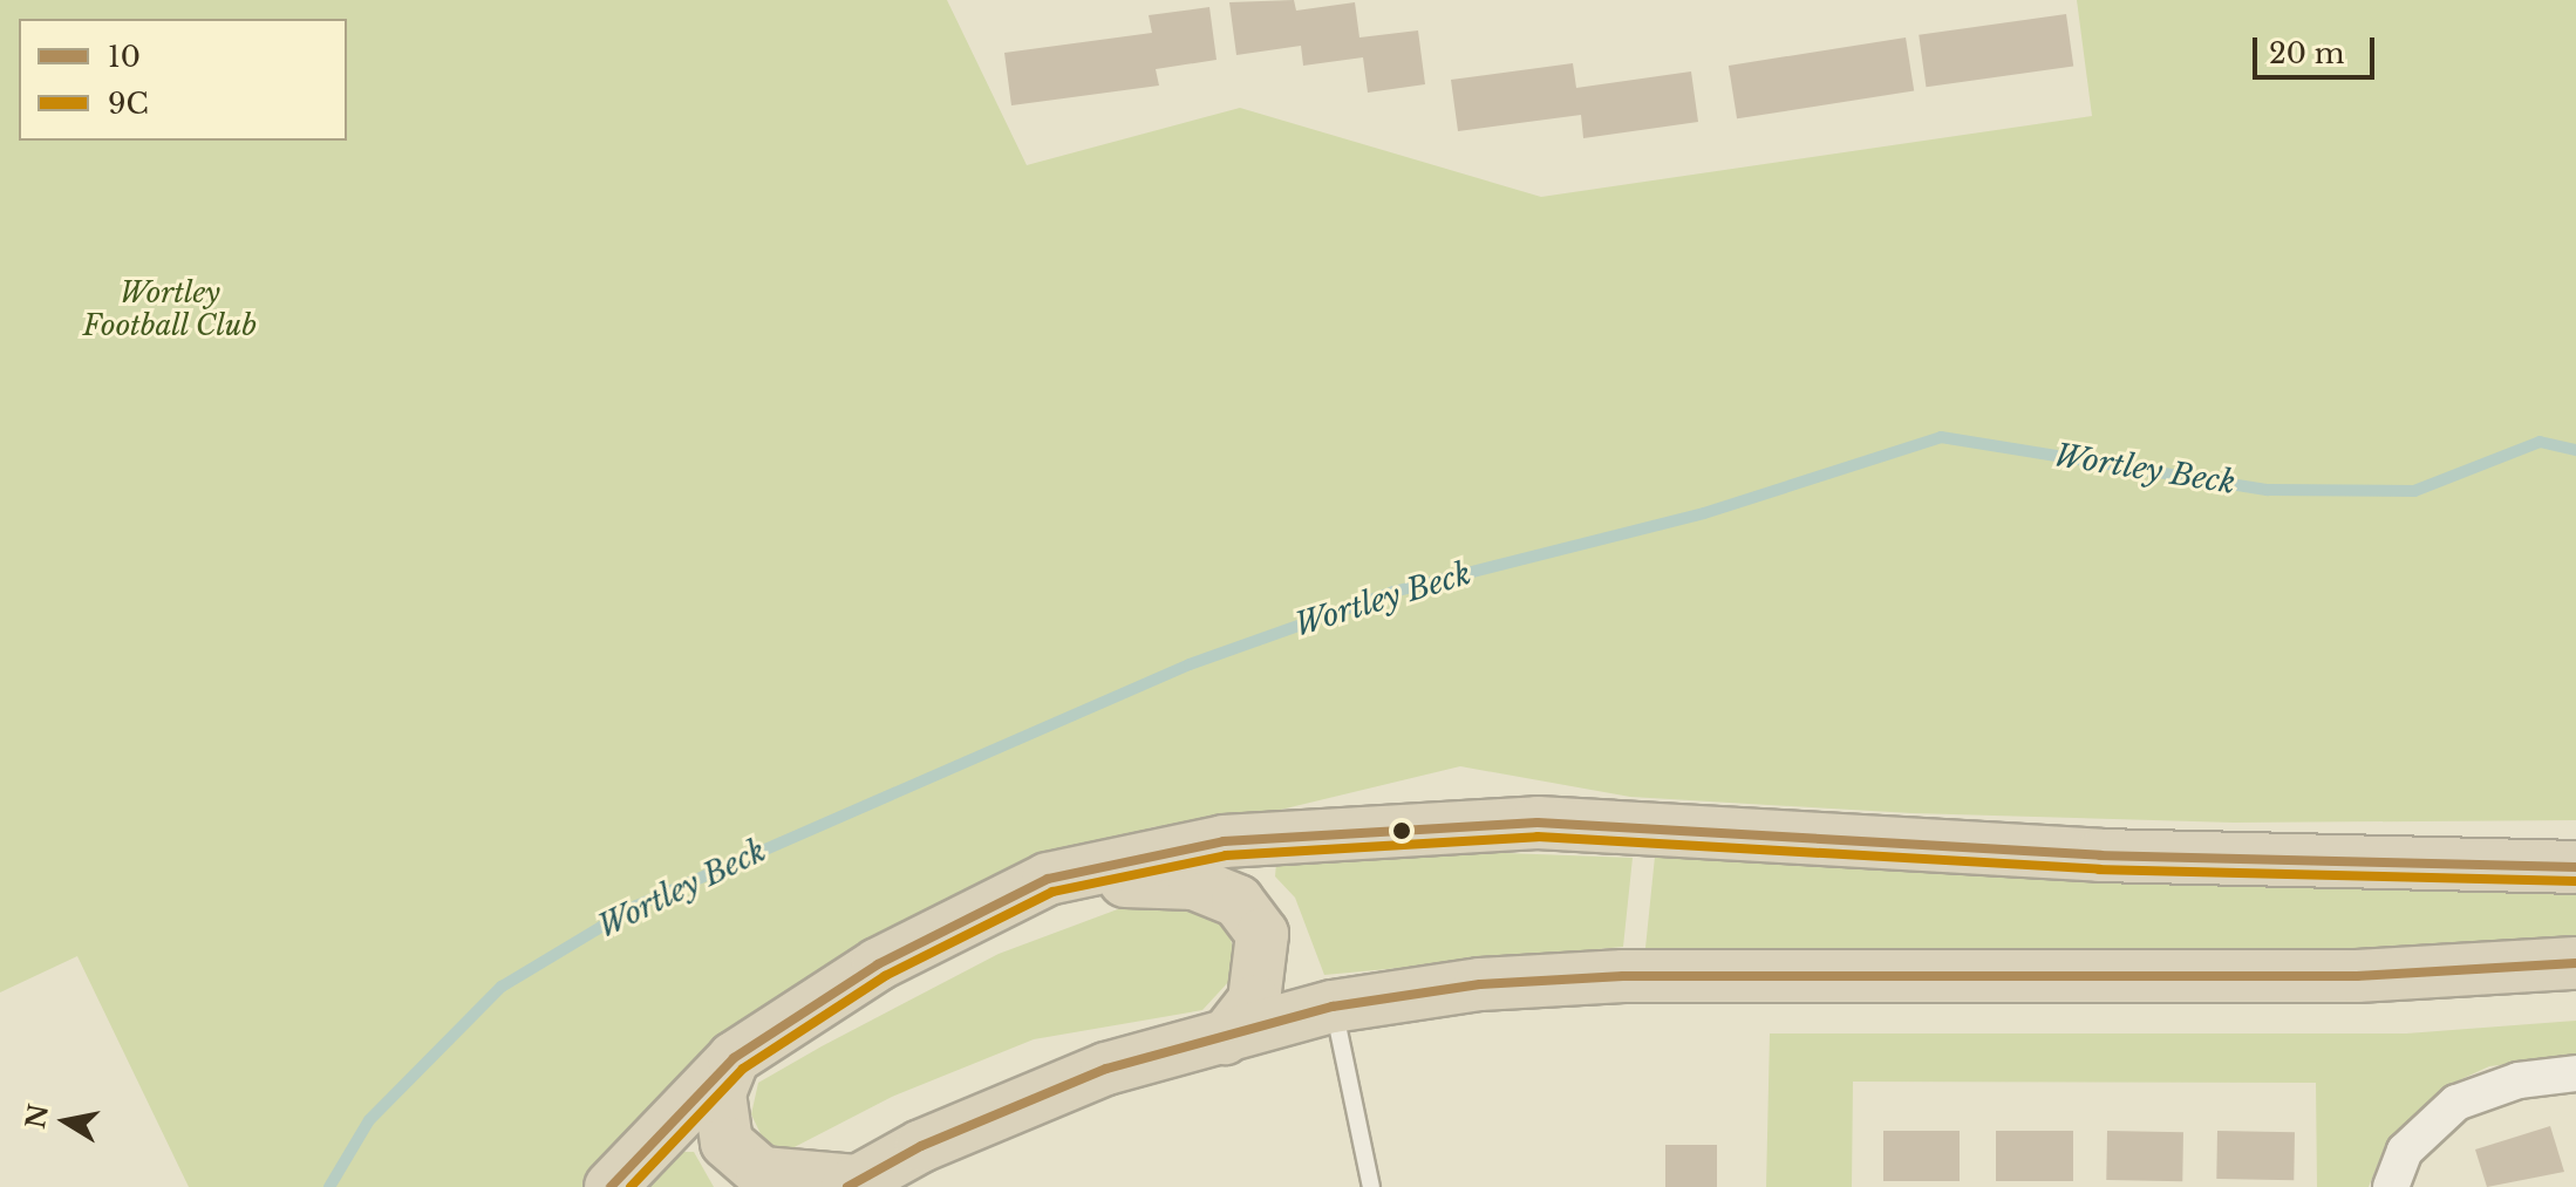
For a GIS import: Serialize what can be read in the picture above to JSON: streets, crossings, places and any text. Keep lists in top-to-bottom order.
{
  "water": ["Wortley Beck"],
  "parks": ["Wortley Football Club"],
  "lines": ["transit line 10", "transit line 9C"],
  "legend": ["10", "9C"],
  "scale_bar": "20 m",
  "north": "left"
}
